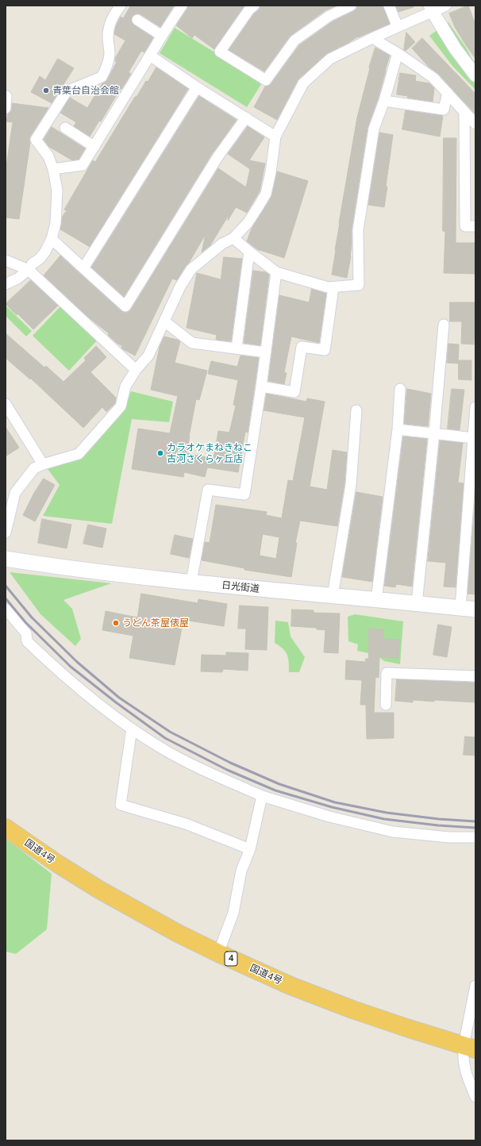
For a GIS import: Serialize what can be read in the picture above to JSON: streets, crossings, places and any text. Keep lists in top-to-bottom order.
{
  "streets": {
    "highway": ["国道4号", "4"],
    "main road": ["日光街道"]
  },
  "places": ["青葉台自治会館", "カラオケまねきねこ 古河さくらヶ丘店", "うどん茶屋俵屋"]
}
